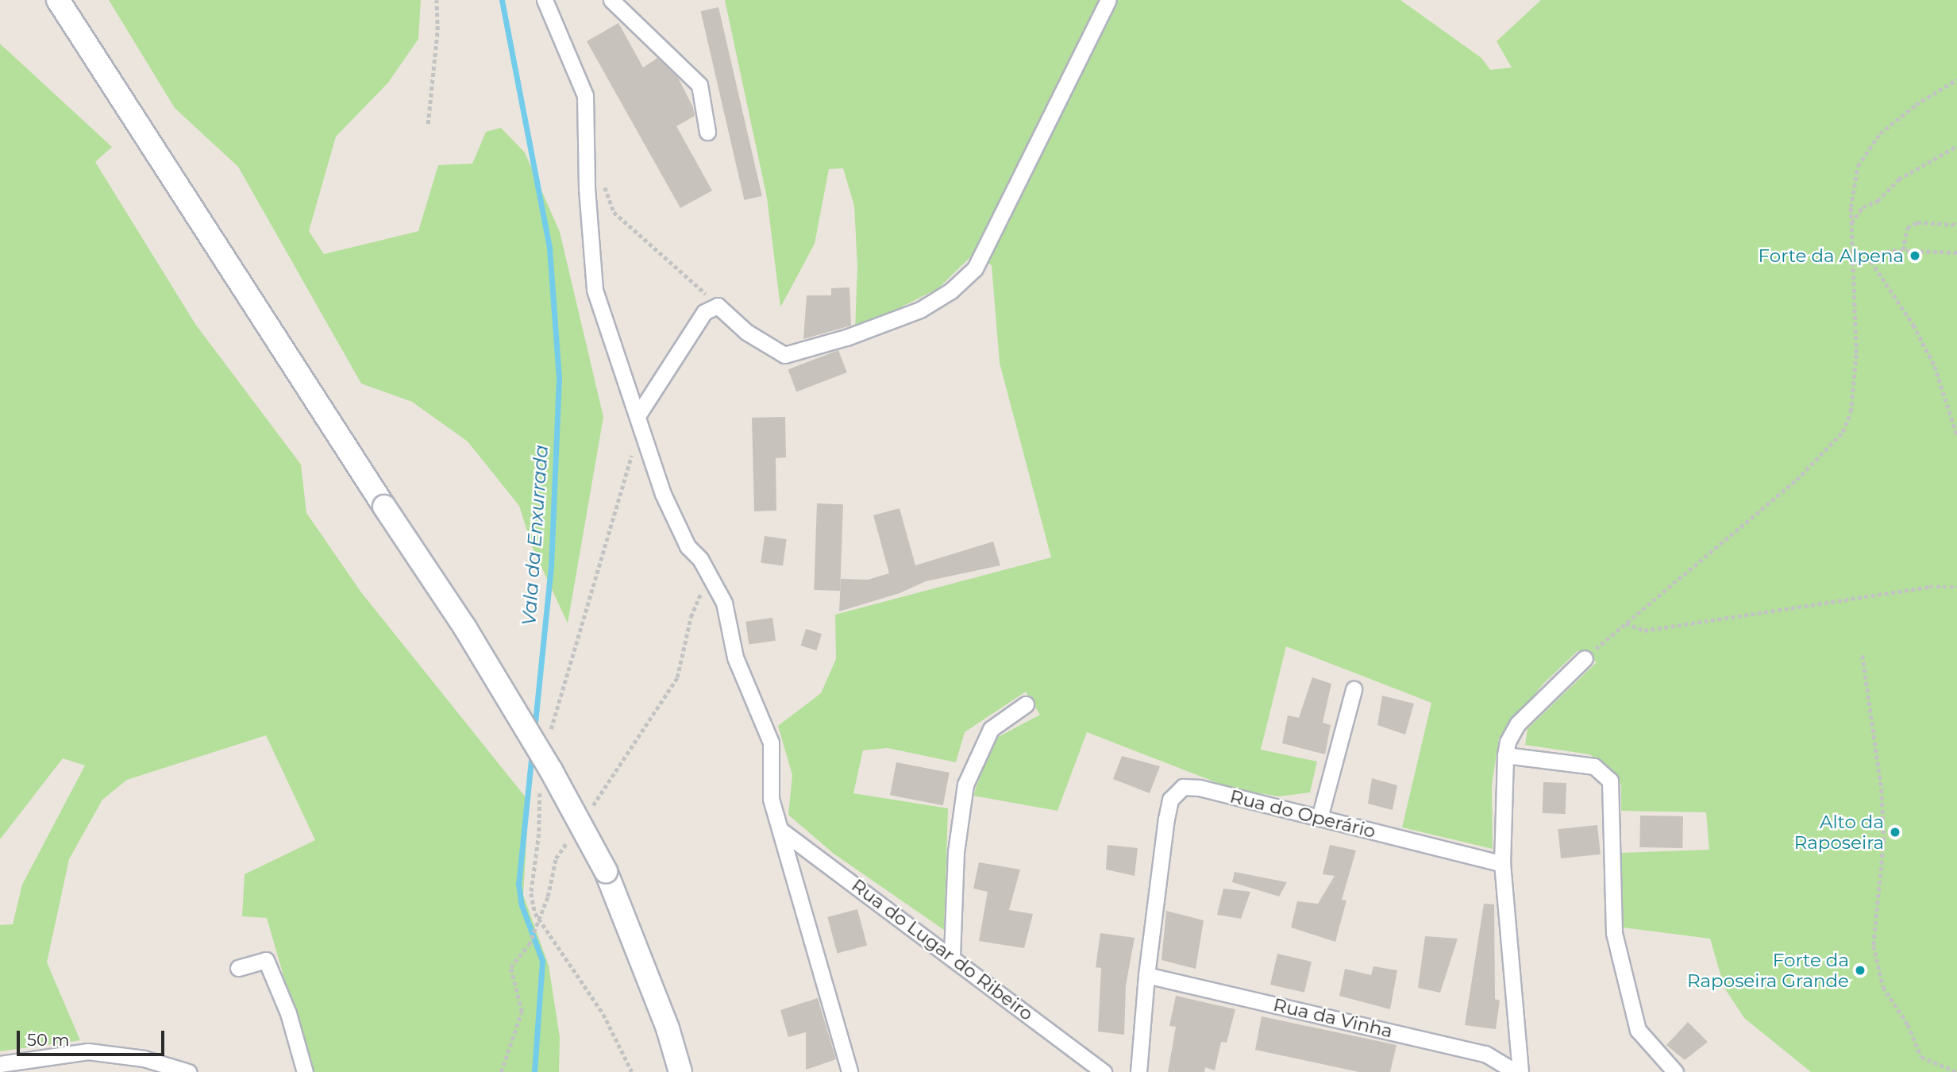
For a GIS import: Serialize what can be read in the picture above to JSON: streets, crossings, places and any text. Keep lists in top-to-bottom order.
{
  "streets": {
    "street": ["Rua do Operário", "Rua do Lugar do Ribeiro", "Rua da Vinha"]
  },
  "crossings": [
    ["Rua do Operário", "Rua da Vinha"]
  ],
  "water": ["Vala da Enxurrada"],
  "places": ["Forte da Alpena", "Alto da Raposeira", "Forte da Raposeira Grande"],
  "scale_bar": "50 m"
}
